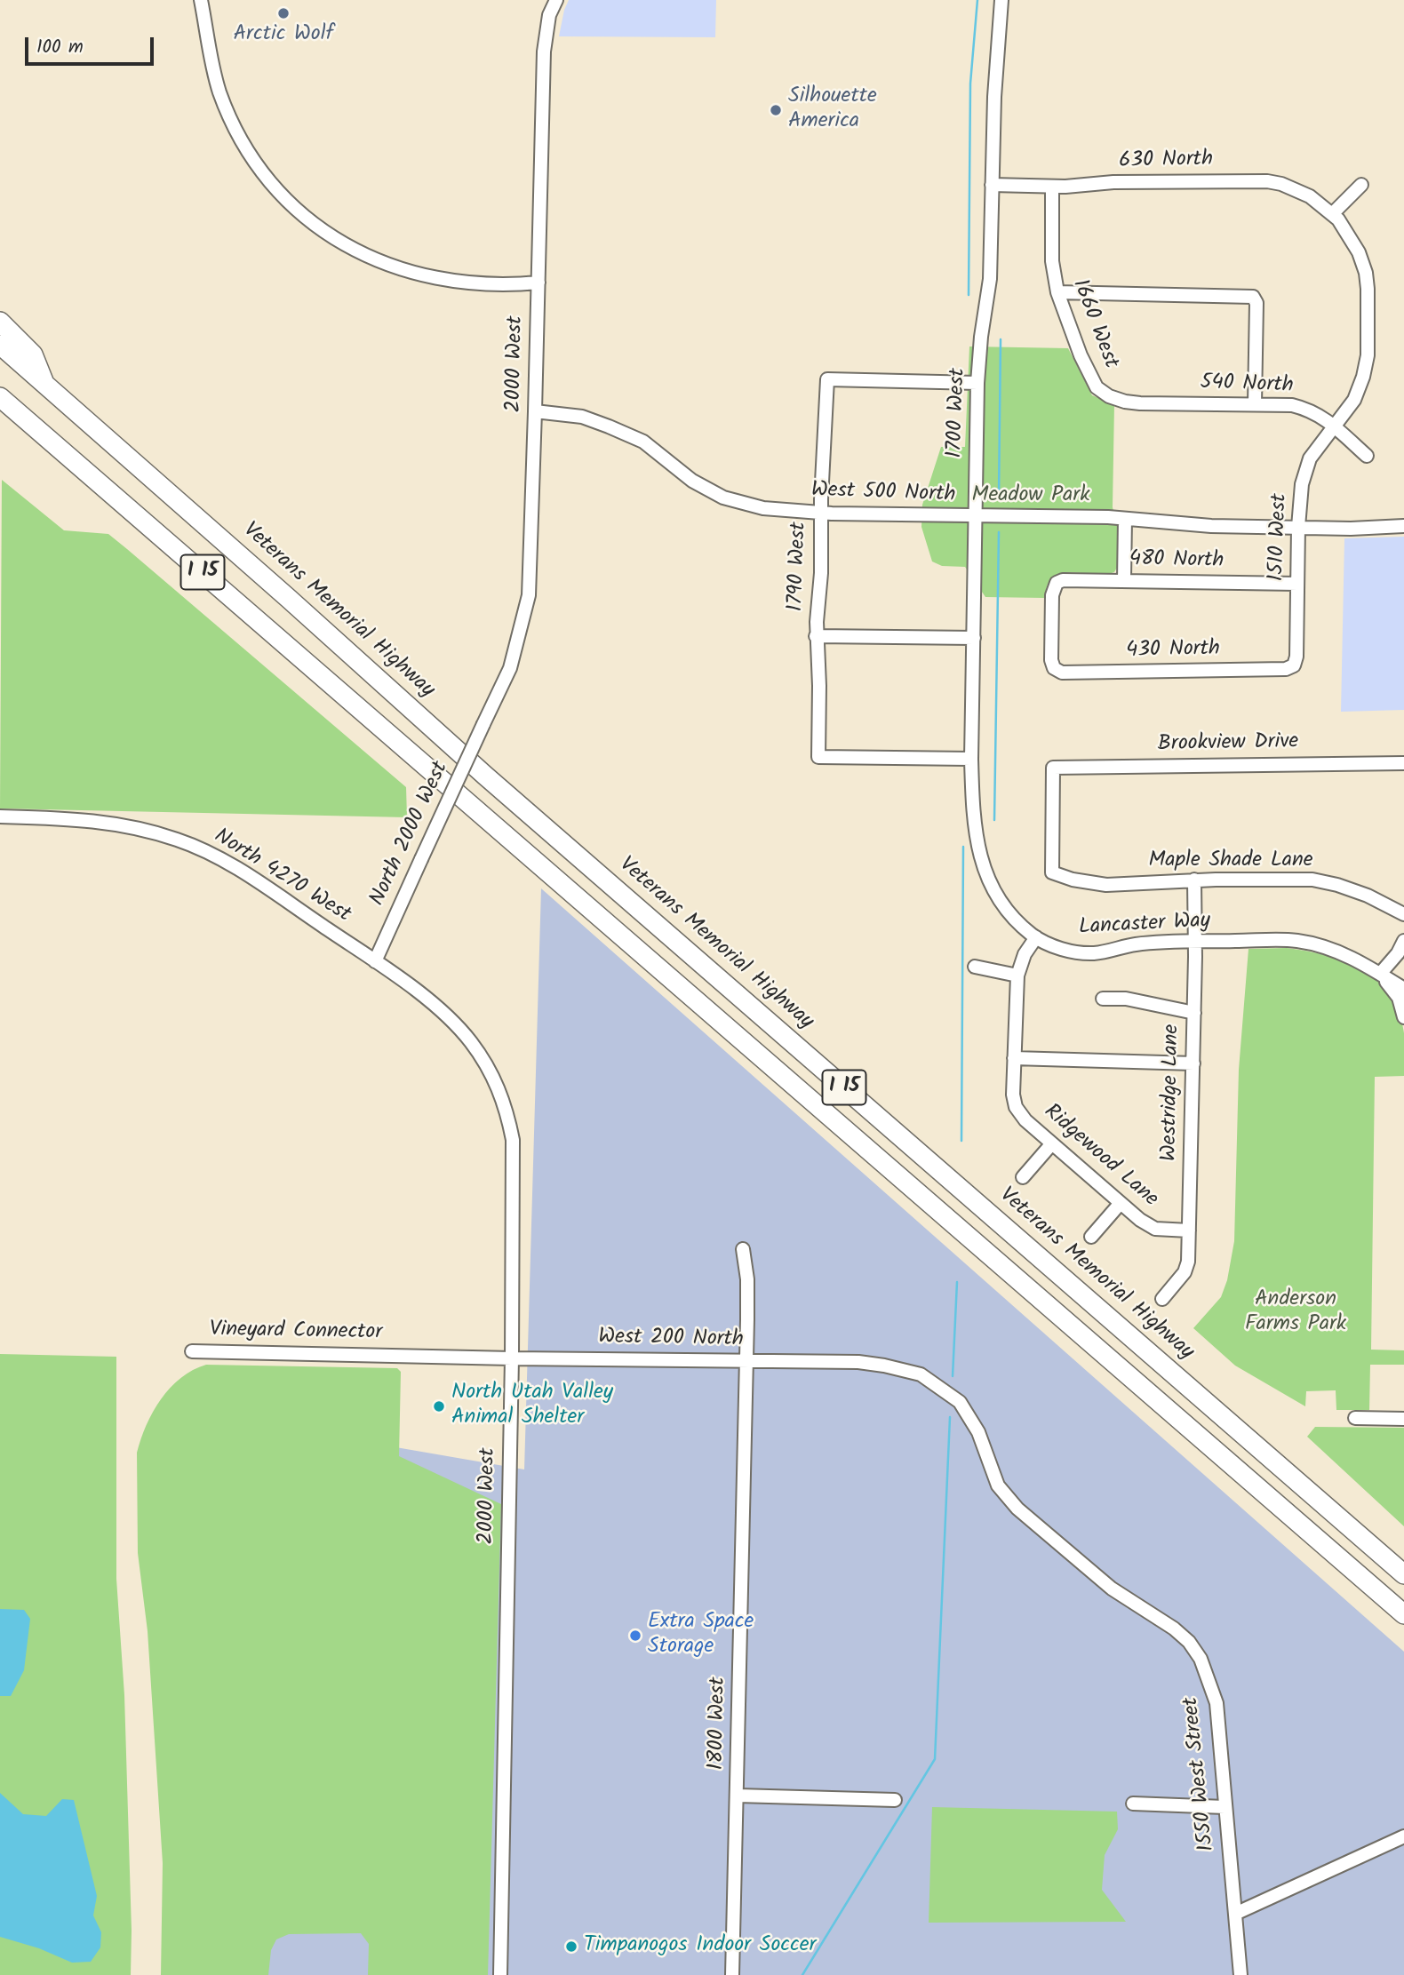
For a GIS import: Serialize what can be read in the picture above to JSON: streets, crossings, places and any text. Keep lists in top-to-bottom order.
{
  "streets": {
    "highway": ["I 15", "Veterans Memorial Highway"],
    "street": [
      "630 North",
      "1660 West",
      "2000 West",
      "540 North",
      "1700 West",
      "West 500 North",
      "1510 West",
      "480 North",
      "1790 West",
      "430 North",
      "Brookview Drive",
      "North 2000 West",
      "Maple Shade Lane",
      "North 4270 West",
      "Lancaster Way",
      "Westridge Lane",
      "Ridgewood Lane",
      "Vineyard Connector",
      "West 200 North",
      "1800 West",
      "1550 West Street"
    ]
  },
  "crossings": [
    ["630 North", "1660 West"],
    ["630 North", "1700 West"],
    ["630 North", "1510 West"],
    ["1660 West", "540 North"],
    ["2000 West", "West 500 North"],
    ["2000 West", "North 2000 West"],
    ["2000 West", "North 4270 West"],
    ["2000 West", "West 200 North"],
    ["540 North", "1510 West"],
    ["1700 West", "West 500 North"],
    ["1700 West", "1790 West"],
    ["1700 West", "Lancaster Way"],
    ["West 500 North", "1510 West"],
    ["West 500 North", "1790 West"],
    ["1510 West", "480 North"],
    ["1510 West", "430 North"],
    ["480 North", "430 North"],
    ["Brookview Drive", "Maple Shade Lane"],
    ["North 2000 West", "North 4270 West"],
    ["Maple Shade Lane", "Westridge Lane"],
    ["Lancaster Way", "Westridge Lane"],
    ["Lancaster Way", "Ridgewood Lane"],
    ["Westridge Lane", "Ridgewood Lane"],
    ["Vineyard Connector", "West 200 North"],
    ["West 200 North", "1800 West"],
    ["West 200 North", "1550 West Street"]
  ],
  "parks": ["Meadow Park", "Anderson Farms Park"],
  "places": [
    "Arctic Wolf",
    "Silhouette America",
    "North Utah Valley Animal Shelter",
    "Extra Space Storage",
    "Timpanogos Indoor Soccer"
  ],
  "scale_bar": "100 m"
}
